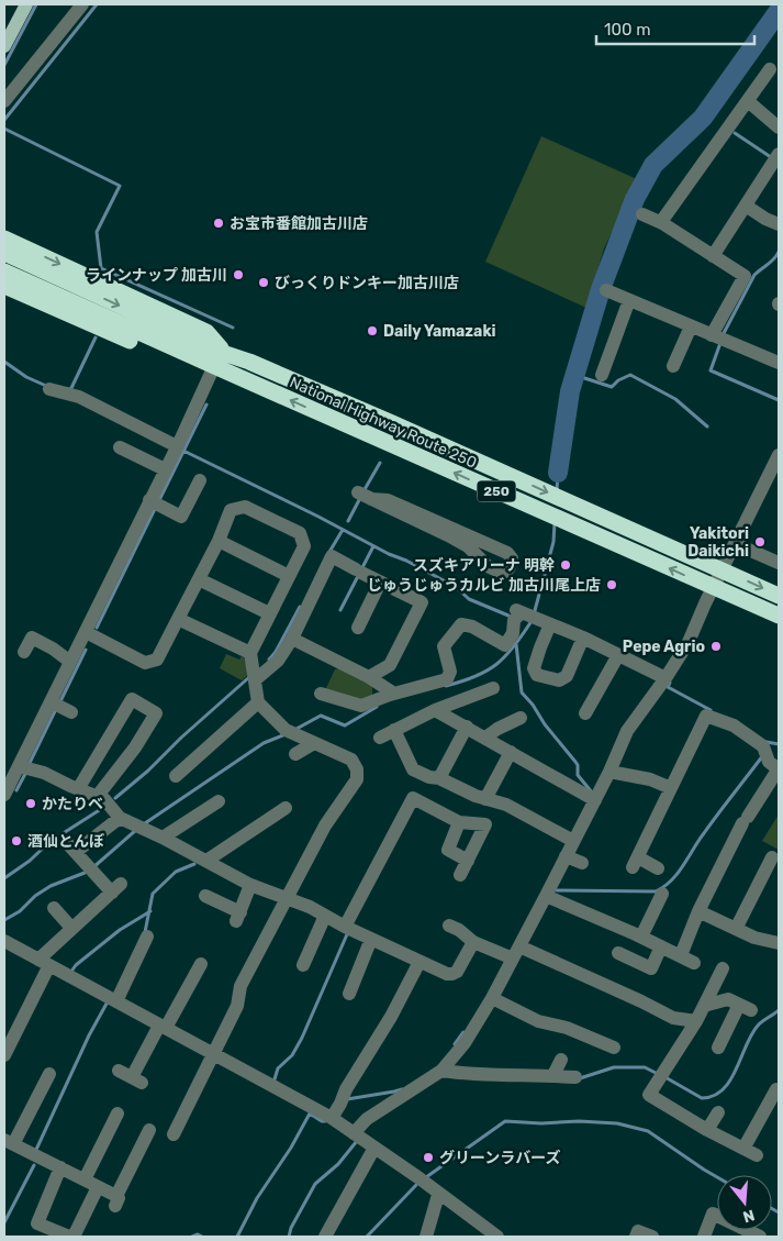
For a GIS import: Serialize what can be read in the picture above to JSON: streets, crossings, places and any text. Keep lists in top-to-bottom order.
{
  "streets": {
    "highway": ["National Highway Route 250", "250"]
  },
  "crossings": [
    ["National Highway Route 250", "250"]
  ],
  "places": [
    "お宝市番館加古川店",
    "ラインナップ 加古川",
    "びっくりドンキー加古川店",
    "Daily Yamazaki",
    "Yakitori Daikichi",
    "スズキアリーナ 明幹",
    "じゅうじゅうカルビ 加古川尾上店",
    "Pepe Agrio",
    "かたりべ",
    "酒仙とんぼ",
    "グリーンラバーズ"
  ],
  "scale_bar": "100 m",
  "north": "bottom"
}
